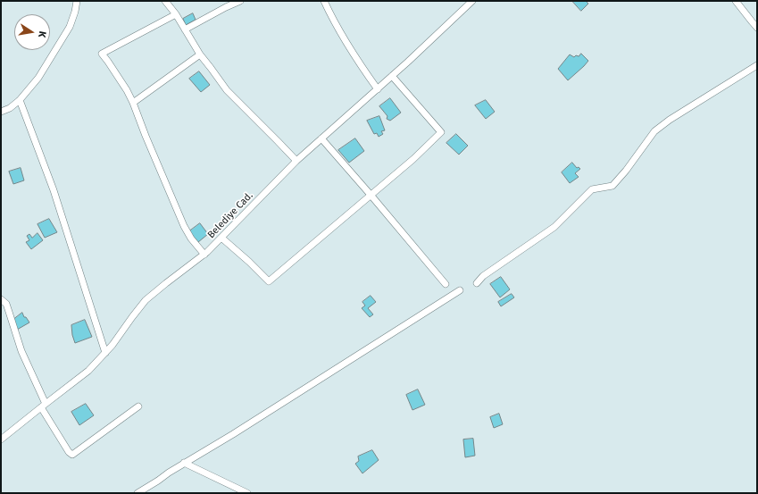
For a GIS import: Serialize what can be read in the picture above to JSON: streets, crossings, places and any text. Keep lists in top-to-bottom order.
{
  "streets": {
    "street": ["Belediye Cad."]
  },
  "north": "right"
}
